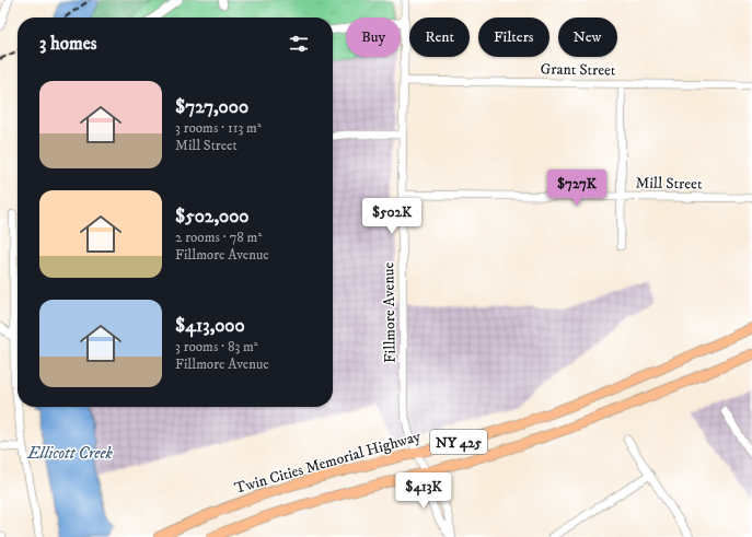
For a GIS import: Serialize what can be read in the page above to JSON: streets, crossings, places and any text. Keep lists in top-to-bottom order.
{
  "streets": {
    "main road": ["NY 425", "Twin Cities Memorial Highway"],
    "street": ["Grant Street", "Mill Street", "Fillmore Avenue"]
  },
  "crossings": [
    ["Grant Street", "Fillmore Avenue"],
    ["Mill Street", "Fillmore Avenue"],
    ["Fillmore Avenue", "NY 425"],
    ["Fillmore Avenue", "Twin Cities Memorial Highway"]
  ],
  "water": ["Ellicott Creek"],
  "page": {
    "chip": [
      "Buy",
      "Rent",
      "Filters",
      "New"
    ],
    "heading": "3 homes",
    "list": [
      {
        "name": "$727,000",
        "note": "3 rooms · 113 m² · Mill Street"
      },
      {
        "name": "$502,000",
        "note": "2 rooms · 78 m² · Fillmore Avenue"
      },
      {
        "name": "$413,000",
        "note": "3 rooms · 83 m² · Fillmore Avenue"
      }
    ],
    "price": ["$727K", "$502K", "$413K"]
  }
}
